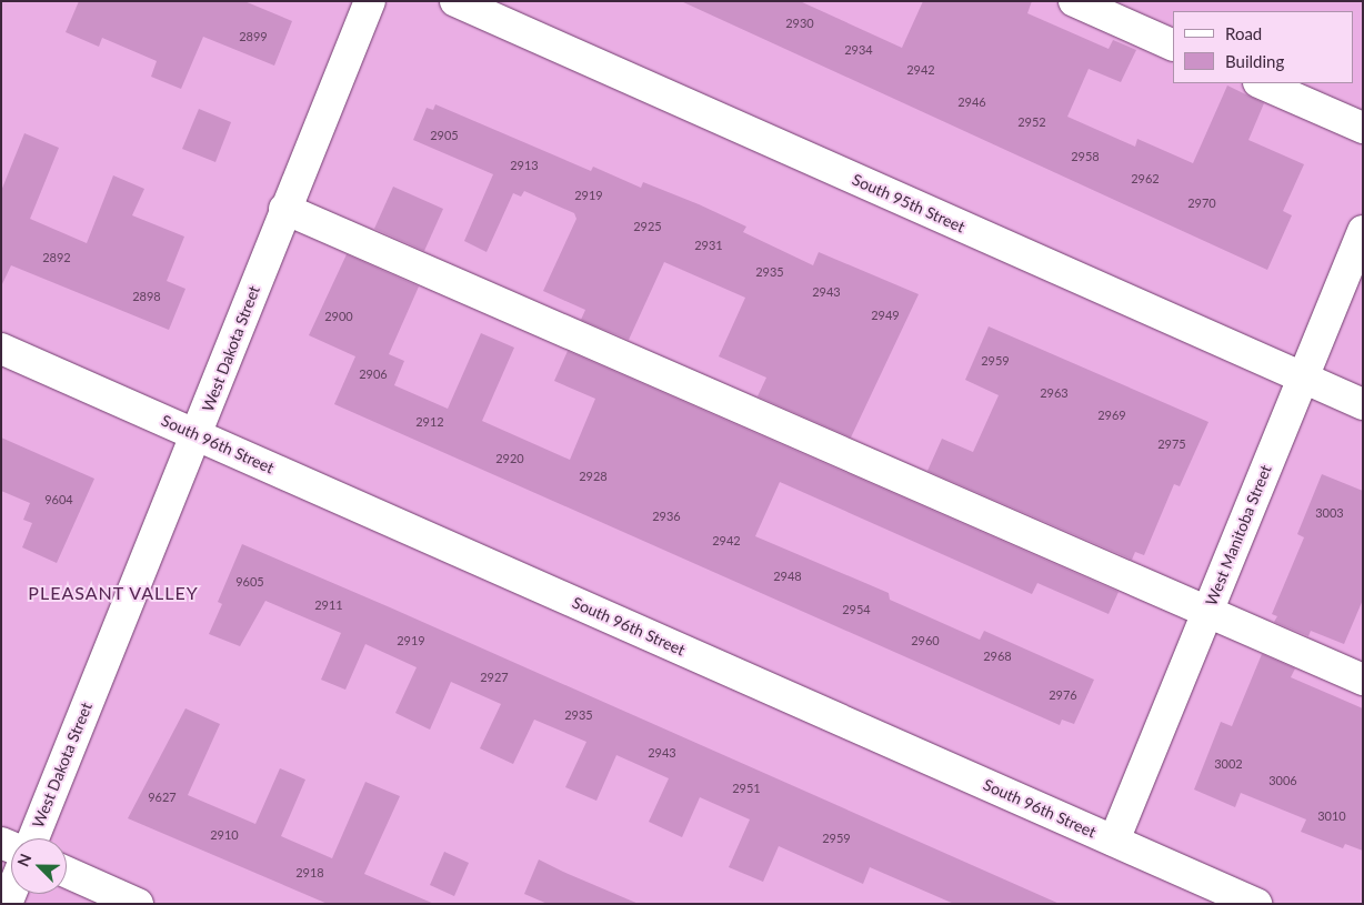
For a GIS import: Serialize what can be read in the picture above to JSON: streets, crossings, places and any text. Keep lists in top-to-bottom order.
{
  "streets": {
    "street": [
      "South 95th Street",
      "West Dakota Street",
      "South 96th Street",
      "West Manitoba Street"
    ]
  },
  "crossings": [
    ["South 95th Street", "West Manitoba Street"],
    ["West Dakota Street", "South 96th Street"],
    ["South 96th Street", "West Manitoba Street"]
  ],
  "districts": ["PLEASANT VALLEY"],
  "house_numbers": [
    "2930",
    "2899",
    "2934",
    "2942",
    "2946",
    "2952",
    "2905",
    "2958",
    "2913",
    "2962",
    "2919",
    "2970",
    "2925",
    "2931",
    "2892",
    "2935",
    "2943",
    "2898",
    "2949",
    "2900",
    "2959",
    "2906",
    "2963",
    "2969",
    "2912",
    "2975",
    "2920",
    "2928",
    "9604",
    "3003",
    "2936",
    "2942",
    "2948",
    "9605",
    "2911",
    "2954",
    "2919",
    "2960",
    "2968",
    "2927",
    "2976",
    "2935",
    "2943",
    "3002",
    "3006",
    "2951",
    "9627",
    "3010",
    "2910",
    "2959",
    "2918"
  ],
  "legend": ["Road", "Building"],
  "north": "top left"
}
